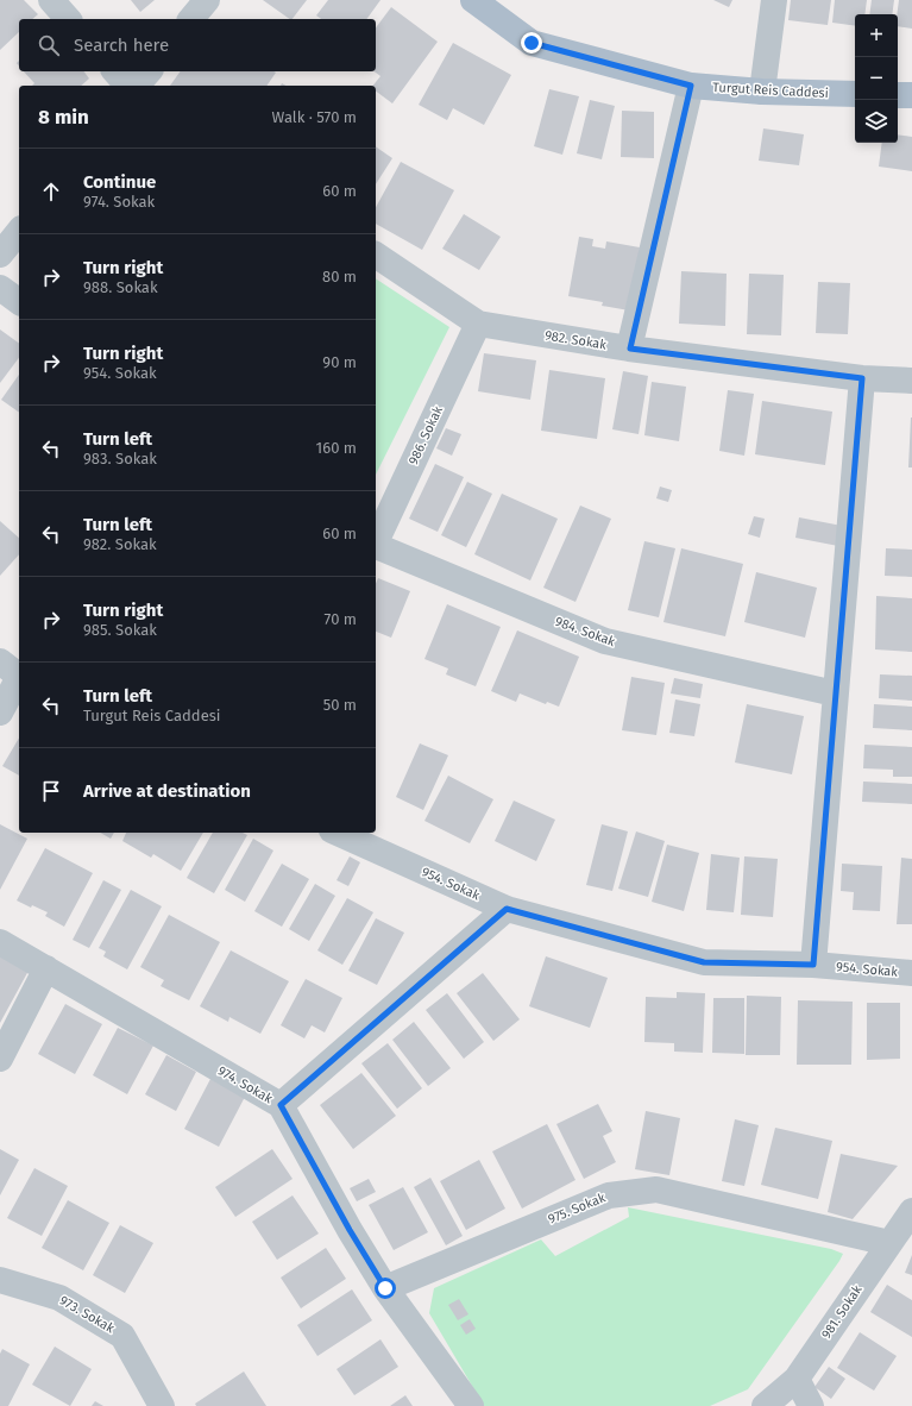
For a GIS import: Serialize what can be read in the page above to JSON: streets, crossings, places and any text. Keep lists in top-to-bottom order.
{
  "streets": {
    "main road": ["Turgut Reis Caddesi"],
    "street": [
      "982. Sokak",
      "986. Sokak",
      "984. Sokak",
      "954. Sokak",
      "974. Sokak",
      "975. Sokak",
      "981. Sokak",
      "973. Sokak"
    ]
  },
  "crossings": [
    ["982. Sokak", "986. Sokak"],
    ["974. Sokak", "975. Sokak"],
    ["975. Sokak", "981. Sokak"]
  ],
  "page": {
    "map_buttons": ["+", "−"],
    "search": "Search here",
    "heading": ["8 min", "Walk · 570 m"],
    "list": [
      ["Continue", "974. Sokak", "60 m"],
      ["Turn right", "988. Sokak", "80 m"],
      ["Turn right", "954. Sokak", "90 m"],
      ["Turn left", "983. Sokak", "160 m"],
      ["Turn left", "982. Sokak", "60 m"],
      ["Turn right", "985. Sokak", "70 m"],
      ["Turn left", "Turgut Reis Caddesi", "50 m"],
      "Arrive at destination"
    ]
  }
}
